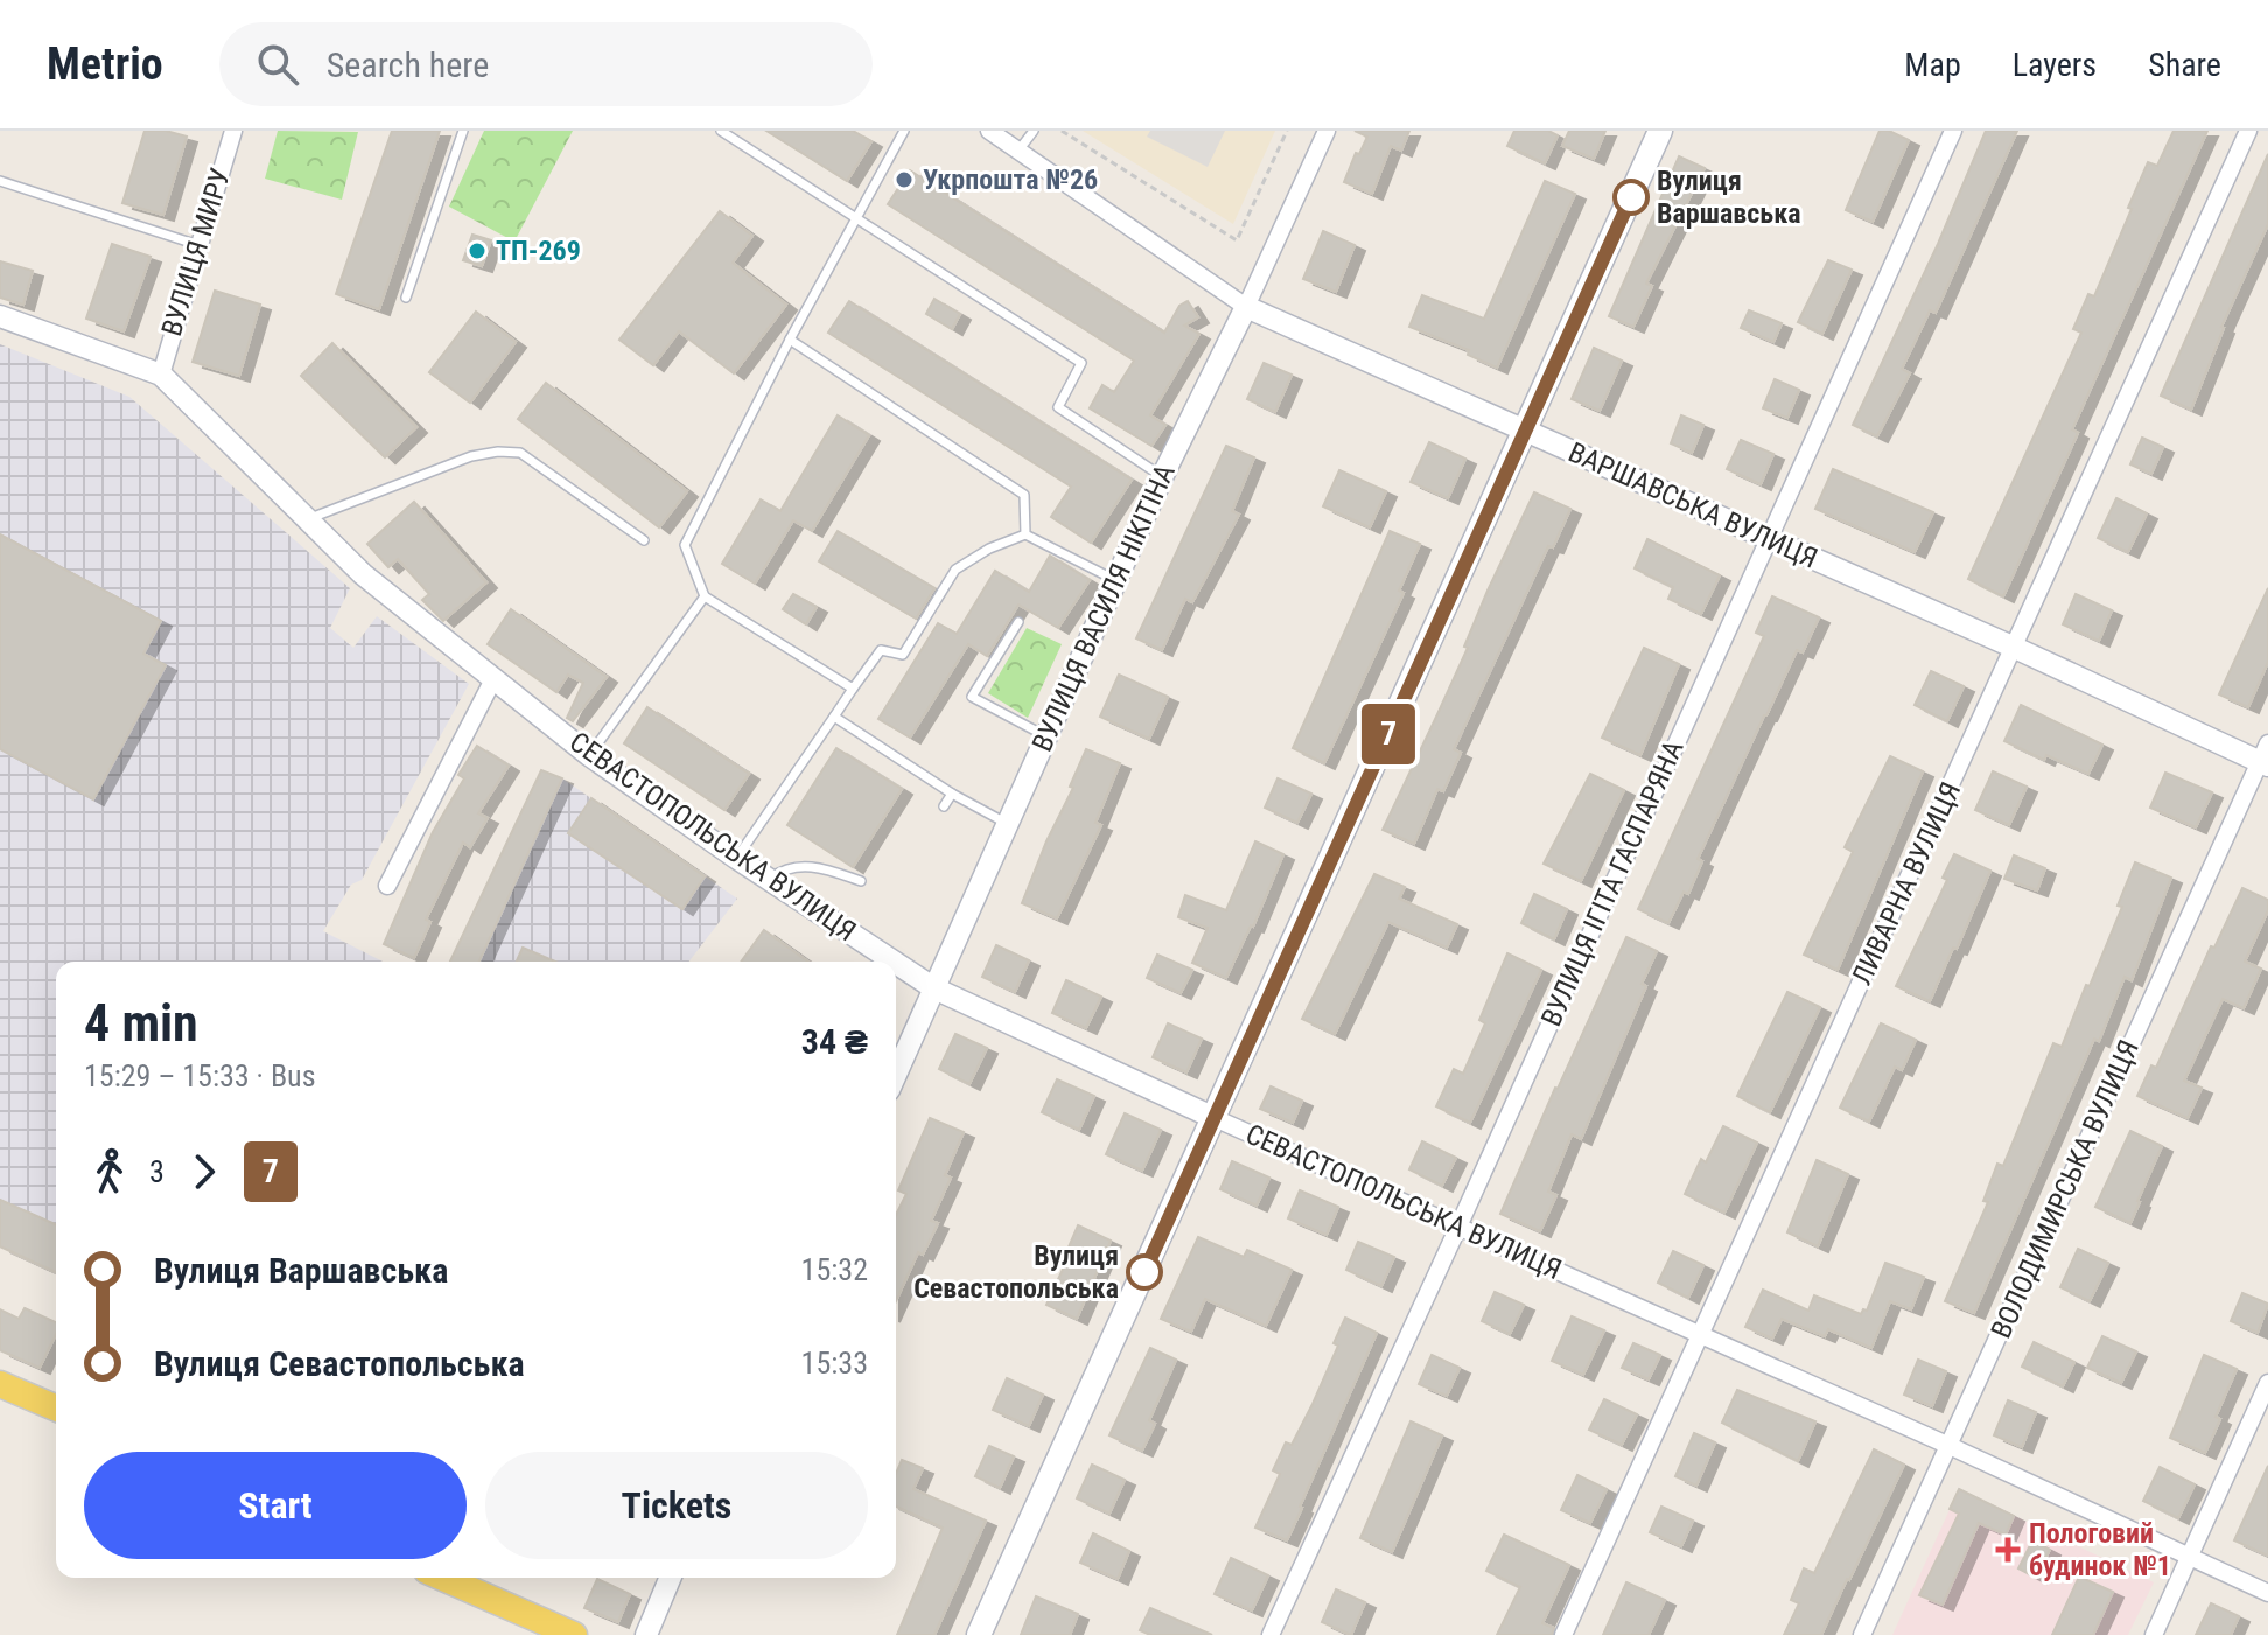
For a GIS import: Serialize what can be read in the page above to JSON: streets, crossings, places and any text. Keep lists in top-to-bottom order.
{
  "streets": {
    "street": [
      "ВУЛИЦЯ МИРУ",
      "ВАРШАВСЬКА ВУЛИЦЯ",
      "ВУЛИЦЯ ВАСИЛЯ НІКІТІНА",
      "СЕВАСТОПОЛЬСЬКА ВУЛИЦЯ",
      "ВУЛИЦЯ ІГІТА ГАСПАРЯНА",
      "ЛИВАРНА ВУЛИЦЯ",
      "ВОЛОДИМИРСЬКА ВУЛИЦЯ"
    ]
  },
  "crossings": [
    ["ВУЛИЦЯ МИРУ", "СЕВАСТОПОЛЬСЬКА ВУЛИЦЯ"],
    ["ВАРШАВСЬКА ВУЛИЦЯ", "ВУЛИЦЯ ВАСИЛЯ НІКІТІНА"],
    ["ВАРШАВСЬКА ВУЛИЦЯ", "ВУЛИЦЯ ІГІТА ГАСПАРЯНА"],
    ["ВАРШАВСЬКА ВУЛИЦЯ", "ЛИВАРНА ВУЛИЦЯ"],
    ["ВАРШАВСЬКА ВУЛИЦЯ", "ВОЛОДИМИРСЬКА ВУЛИЦЯ"],
    ["ВУЛИЦЯ ВАСИЛЯ НІКІТІНА", "СЕВАСТОПОЛЬСЬКА ВУЛИЦЯ"],
    ["СЕВАСТОПОЛЬСЬКА ВУЛИЦЯ", "ВУЛИЦЯ ІГІТА ГАСПАРЯНА"],
    ["СЕВАСТОПОЛЬСЬКА ВУЛИЦЯ", "ЛИВАРНА ВУЛИЦЯ"],
    ["СЕВАСТОПОЛЬСЬКА ВУЛИЦЯ", "ВОЛОДИМИРСЬКА ВУЛИЦЯ"]
  ],
  "places": {
    "other": [
      "Укрпошта №26",
      "Вулиця Варшавська",
      "ТП-269",
      "Вулиця Севастопольська"
    ],
    "health": ["Пологовий будинок №1"]
  },
  "lines": ["bus line 7"],
  "page": {
    "header": "Metrio",
    "search": "Search here",
    "nav": ["Map", "Layers", "Share"],
    "on_map": "7",
    "heading": ["4 min", "15:29 – 15:33 · Bus", "34 ₴"],
    "legs": ["3", "7"],
    "list": [
      {
        "name": "Вулиця Варшавська",
        "value": "15:32"
      },
      {
        "name": "Вулиця Севастопольська",
        "value": "15:33"
      }
    ],
    "buttons": ["Start", "Tickets"]
  }
}
